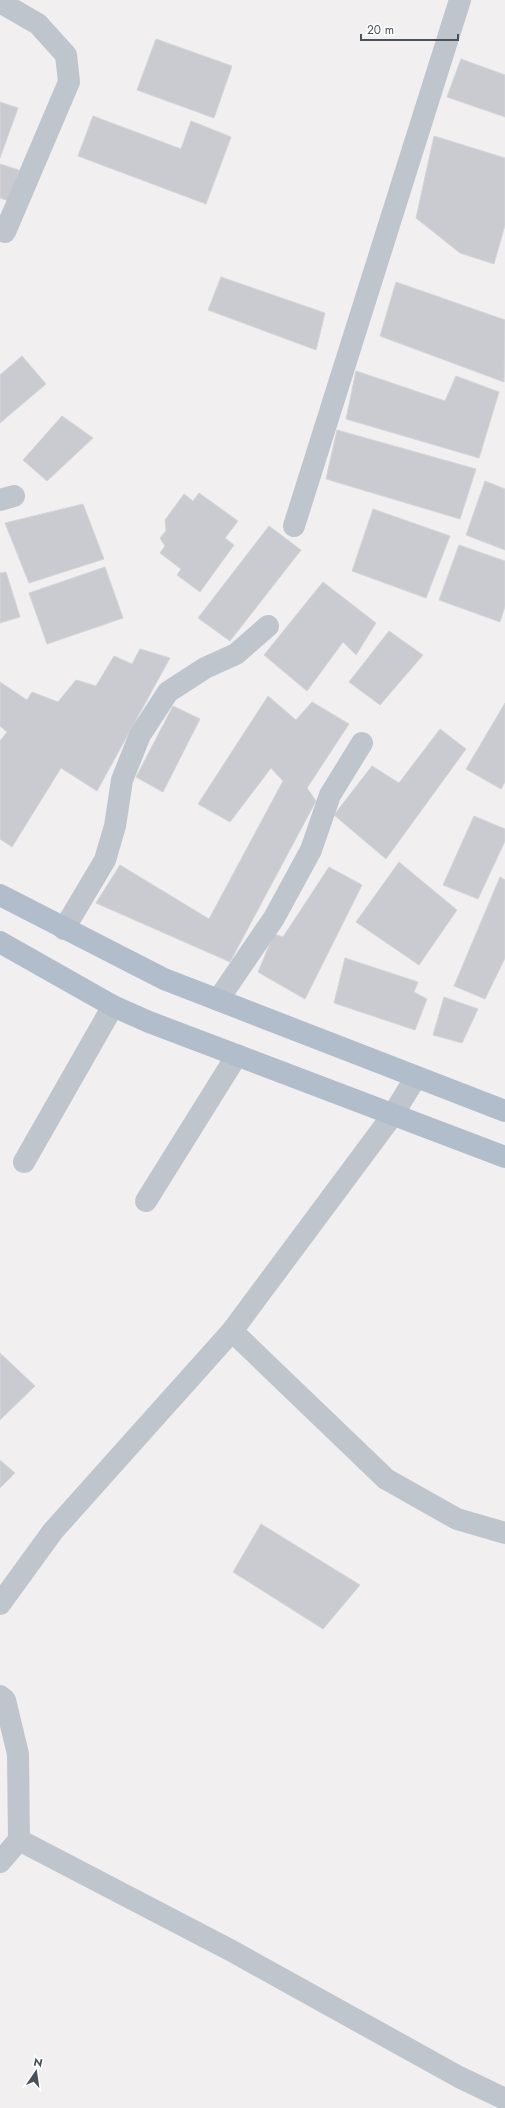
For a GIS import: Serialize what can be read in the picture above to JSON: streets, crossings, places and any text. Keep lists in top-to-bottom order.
{
  "scale_bar": "20 m",
  "north": "top"
}
